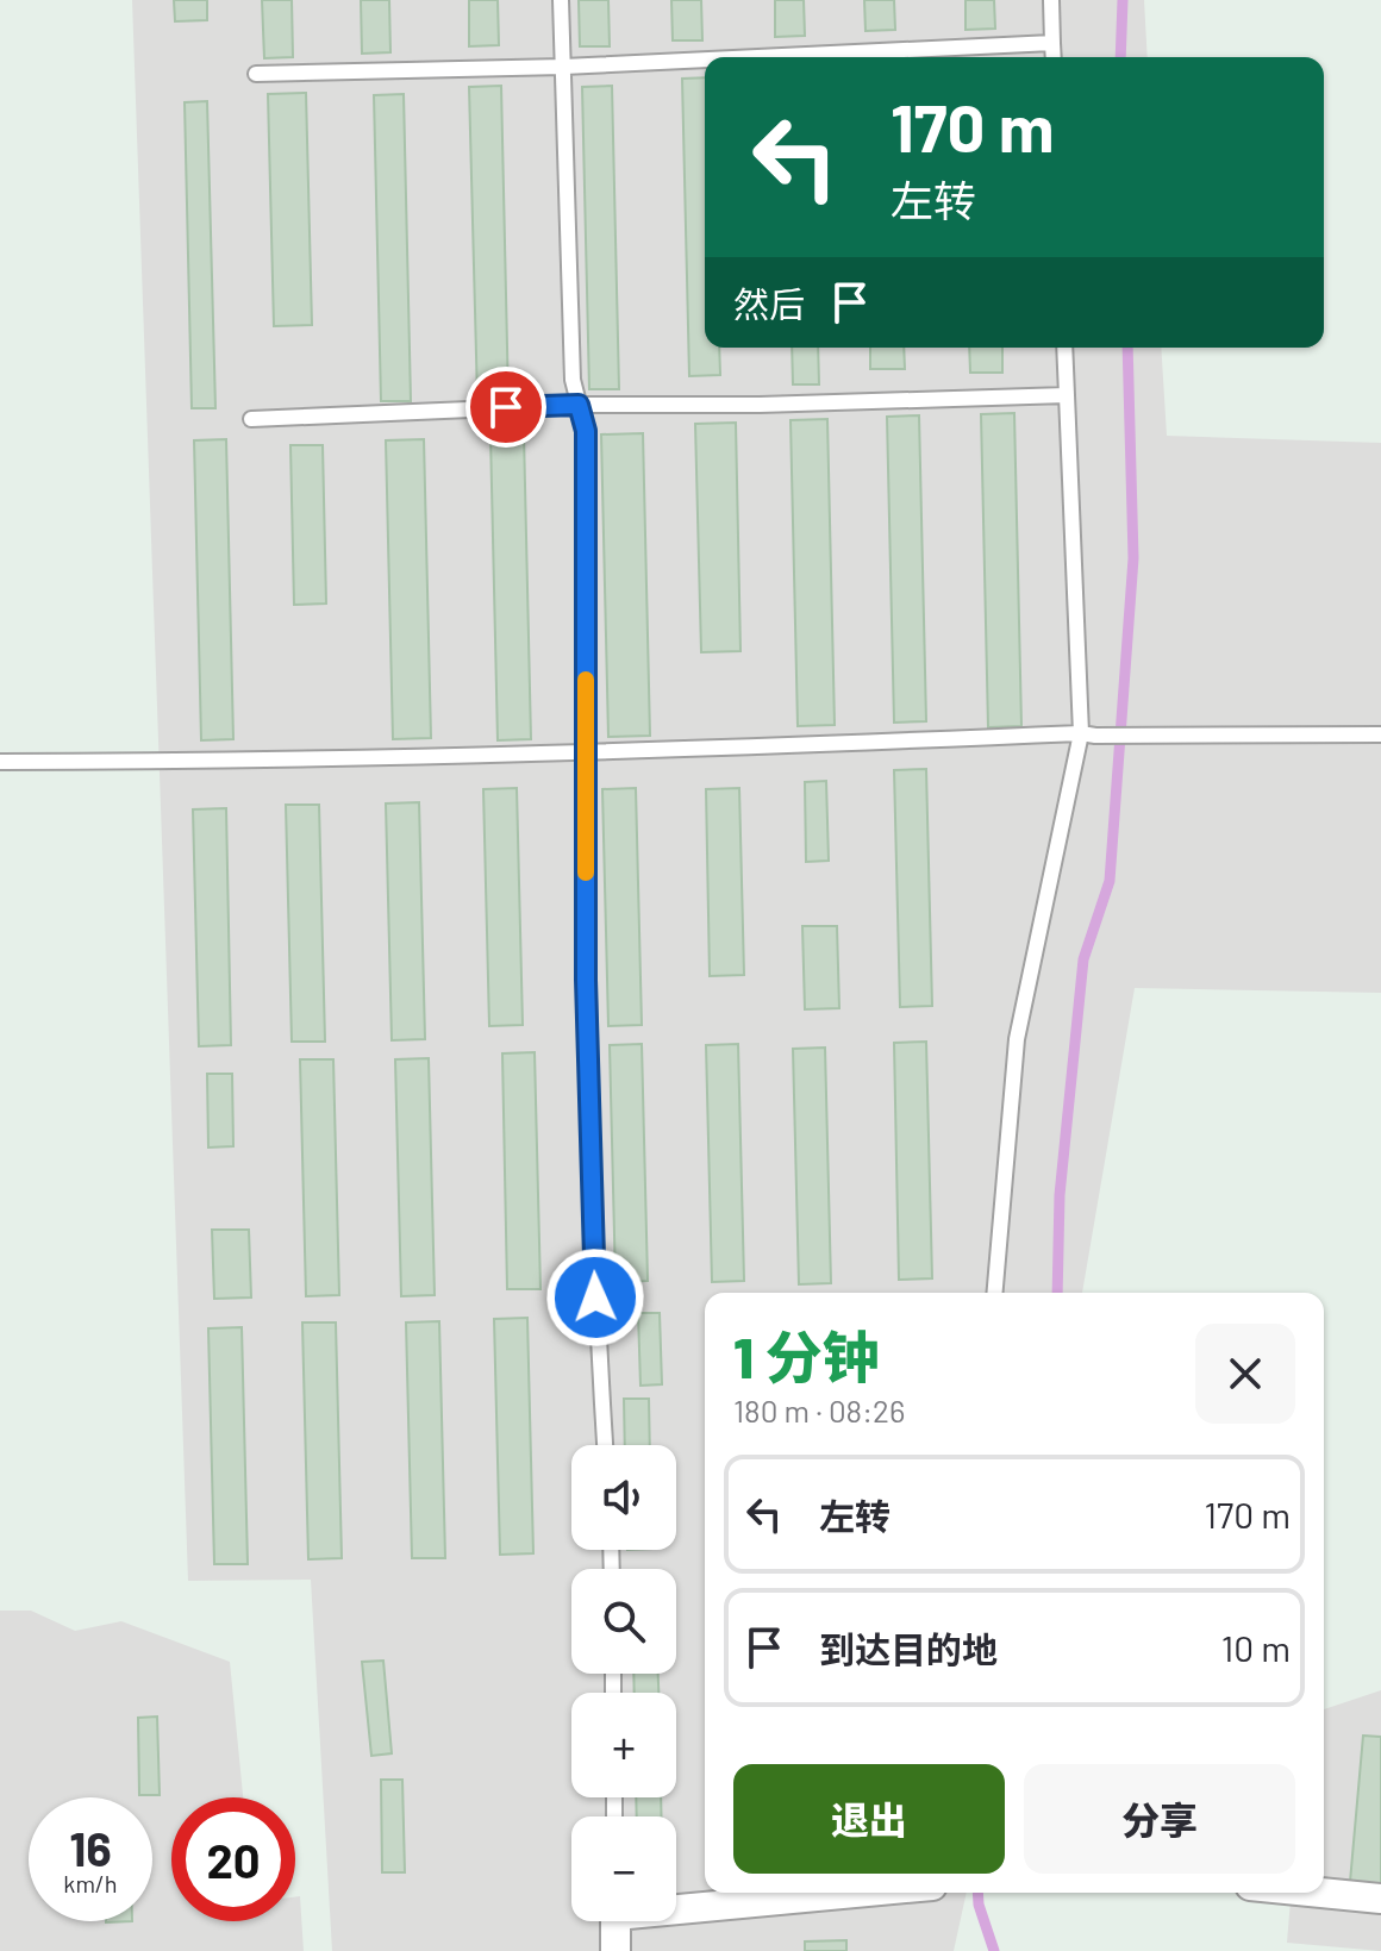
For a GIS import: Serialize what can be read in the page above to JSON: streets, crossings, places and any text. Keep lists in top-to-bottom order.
{
  "page": {
    "turn": ["170 m", "左转"],
    "then": "然后",
    "heading": ["1 分钟", "180 m · 08:26"],
    "map_buttons": ["+", "−"],
    "list": [
      {
        "name": "左转",
        "value": "170 m"
      },
      {
        "name": "到达目的地",
        "value": "10 m"
      }
    ],
    "buttons": ["退出", "分享"],
    "speed": "16 km/h",
    "limit": "20"
  }
}
